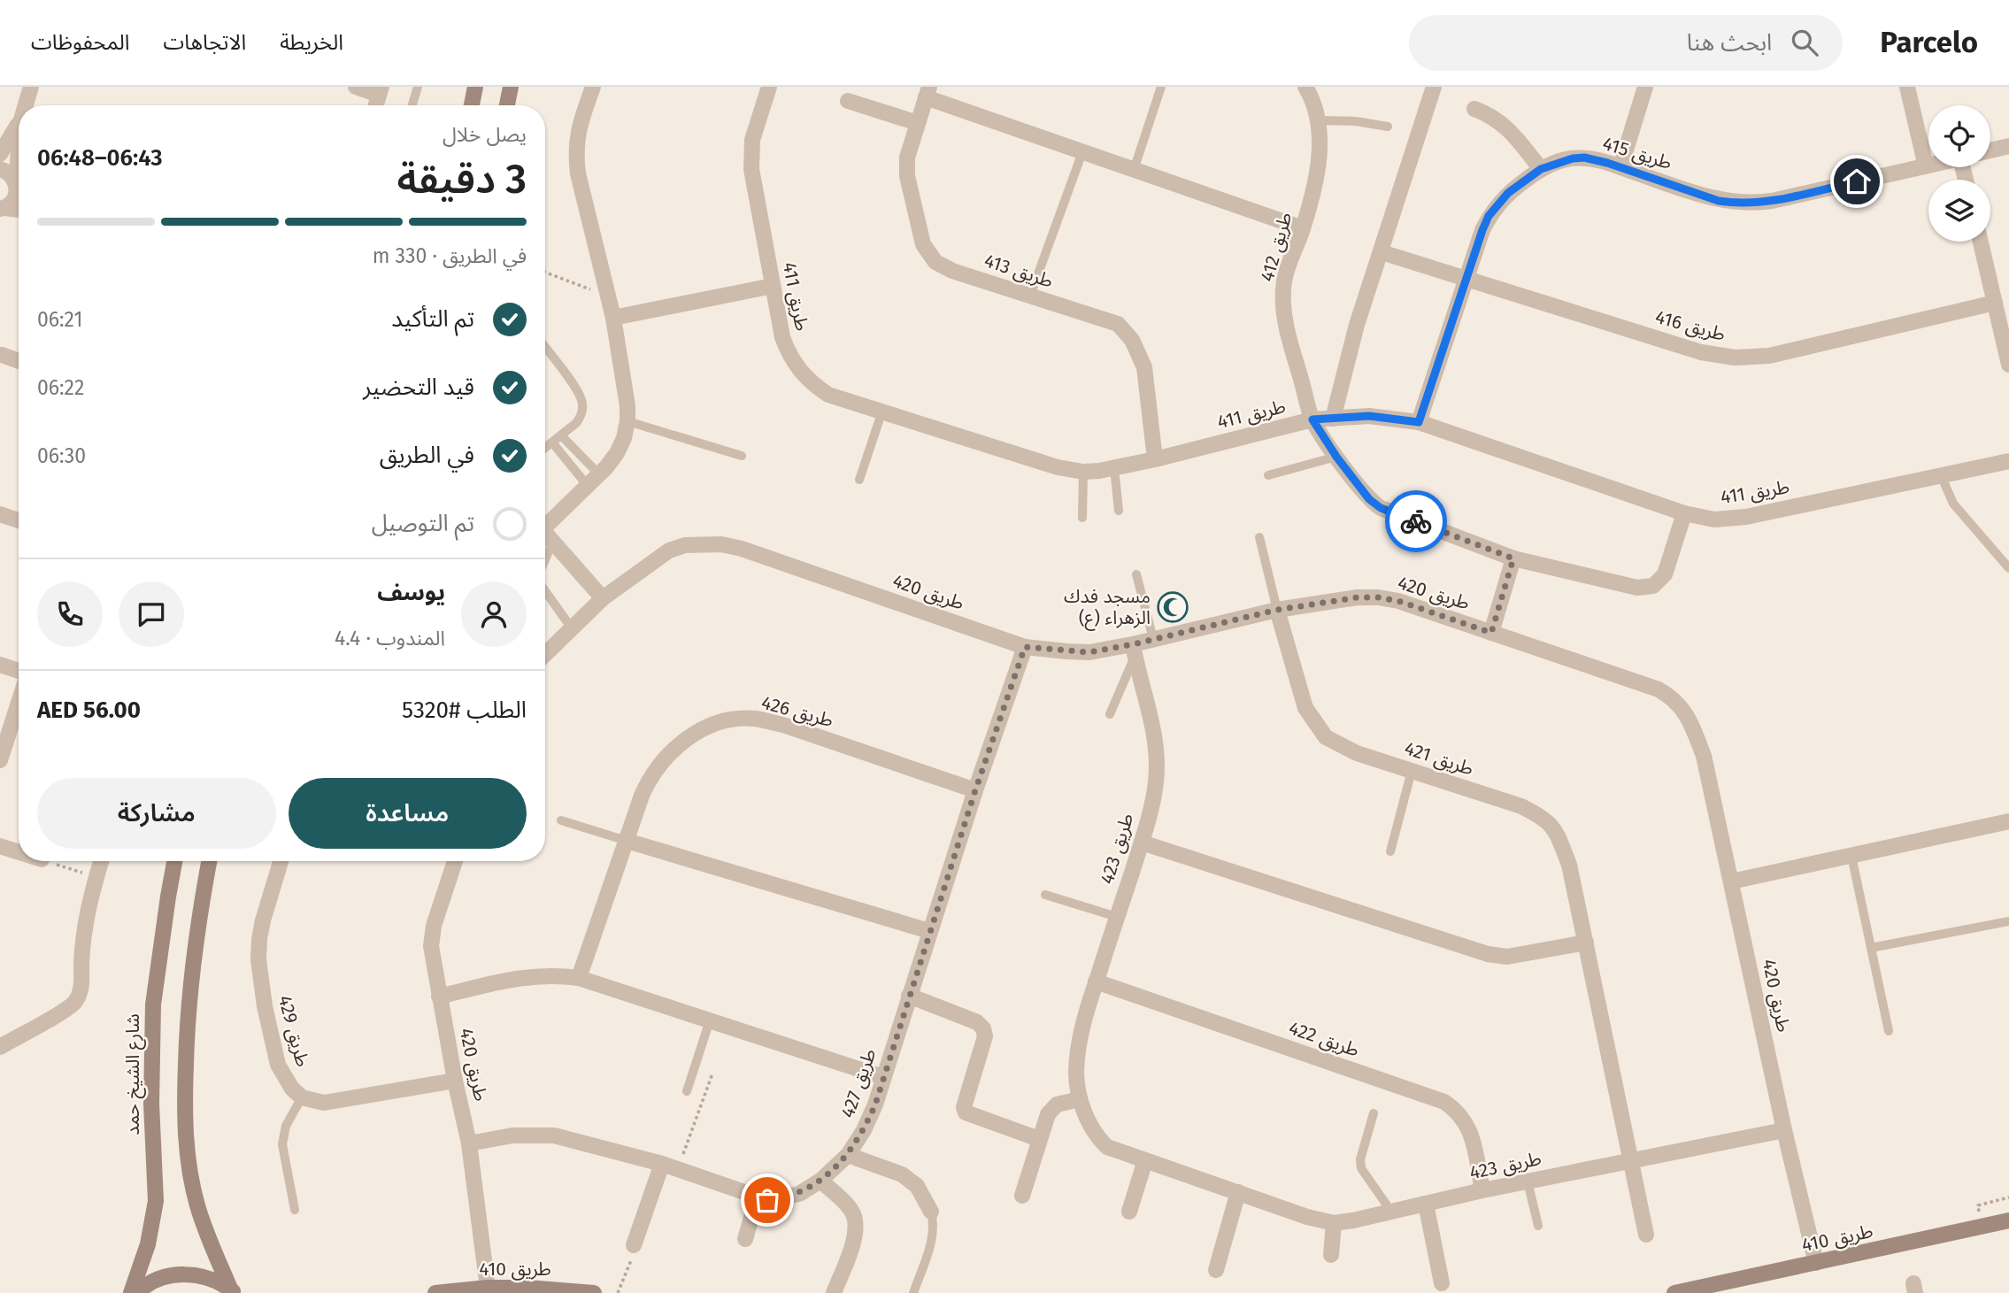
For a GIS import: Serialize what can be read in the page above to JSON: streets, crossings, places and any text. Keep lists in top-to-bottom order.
{
  "streets": {
    "main road": ["شارع الشيخ حمد", "طريق 410"],
    "street": [
      "طريق 415",
      "طريق 412",
      "طريق 413",
      "طريق 411",
      "طريق 416",
      "طريق 420",
      "طريق 426",
      "طريق 421",
      "طريق 423",
      "طريق 429",
      "طريق 422",
      "طريق 427"
    ]
  },
  "crossings": [
    ["طريق 415", "طريق 411"],
    ["طريق 415", "طريق 416"],
    ["طريق 412", "طريق 413"],
    ["طريق 412", "طريق 411"],
    ["طريق 413", "طريق 411"],
    ["طريق 420", "طريق 421"],
    ["طريق 420", "طريق 423"],
    ["طريق 420", "طريق 427"],
    ["طريق 420", "طريق 410"],
    ["طريق 426", "طريق 427"],
    ["طريق 421", "طريق 423"],
    ["طريق 423", "طريق 422"]
  ],
  "places": {
    "mosque": ["مسجد فدك الزهراء (ع)"]
  },
  "page": {
    "header": "Parcelo",
    "search": "ابحث هنا",
    "nav": ["الخريطة", "الاتجاهات", "المحفوظات"],
    "heading": ["3 دقيقة", "يصل خلال", "06:43–06:48"],
    "panel": [
      "يوسف",
      "المندوب · 4.4",
      "الطلب #5320",
      "AED 56.00"
    ],
    "bar": "في الطريق · 330 m",
    "list": [
      ["تم التأكيد", "06:21"],
      ["قيد التحضير", "06:22"],
      ["في الطريق", "06:30"],
      "تم التوصيل"
    ],
    "buttons": ["مساعدة", "مشاركة"]
  }
}
